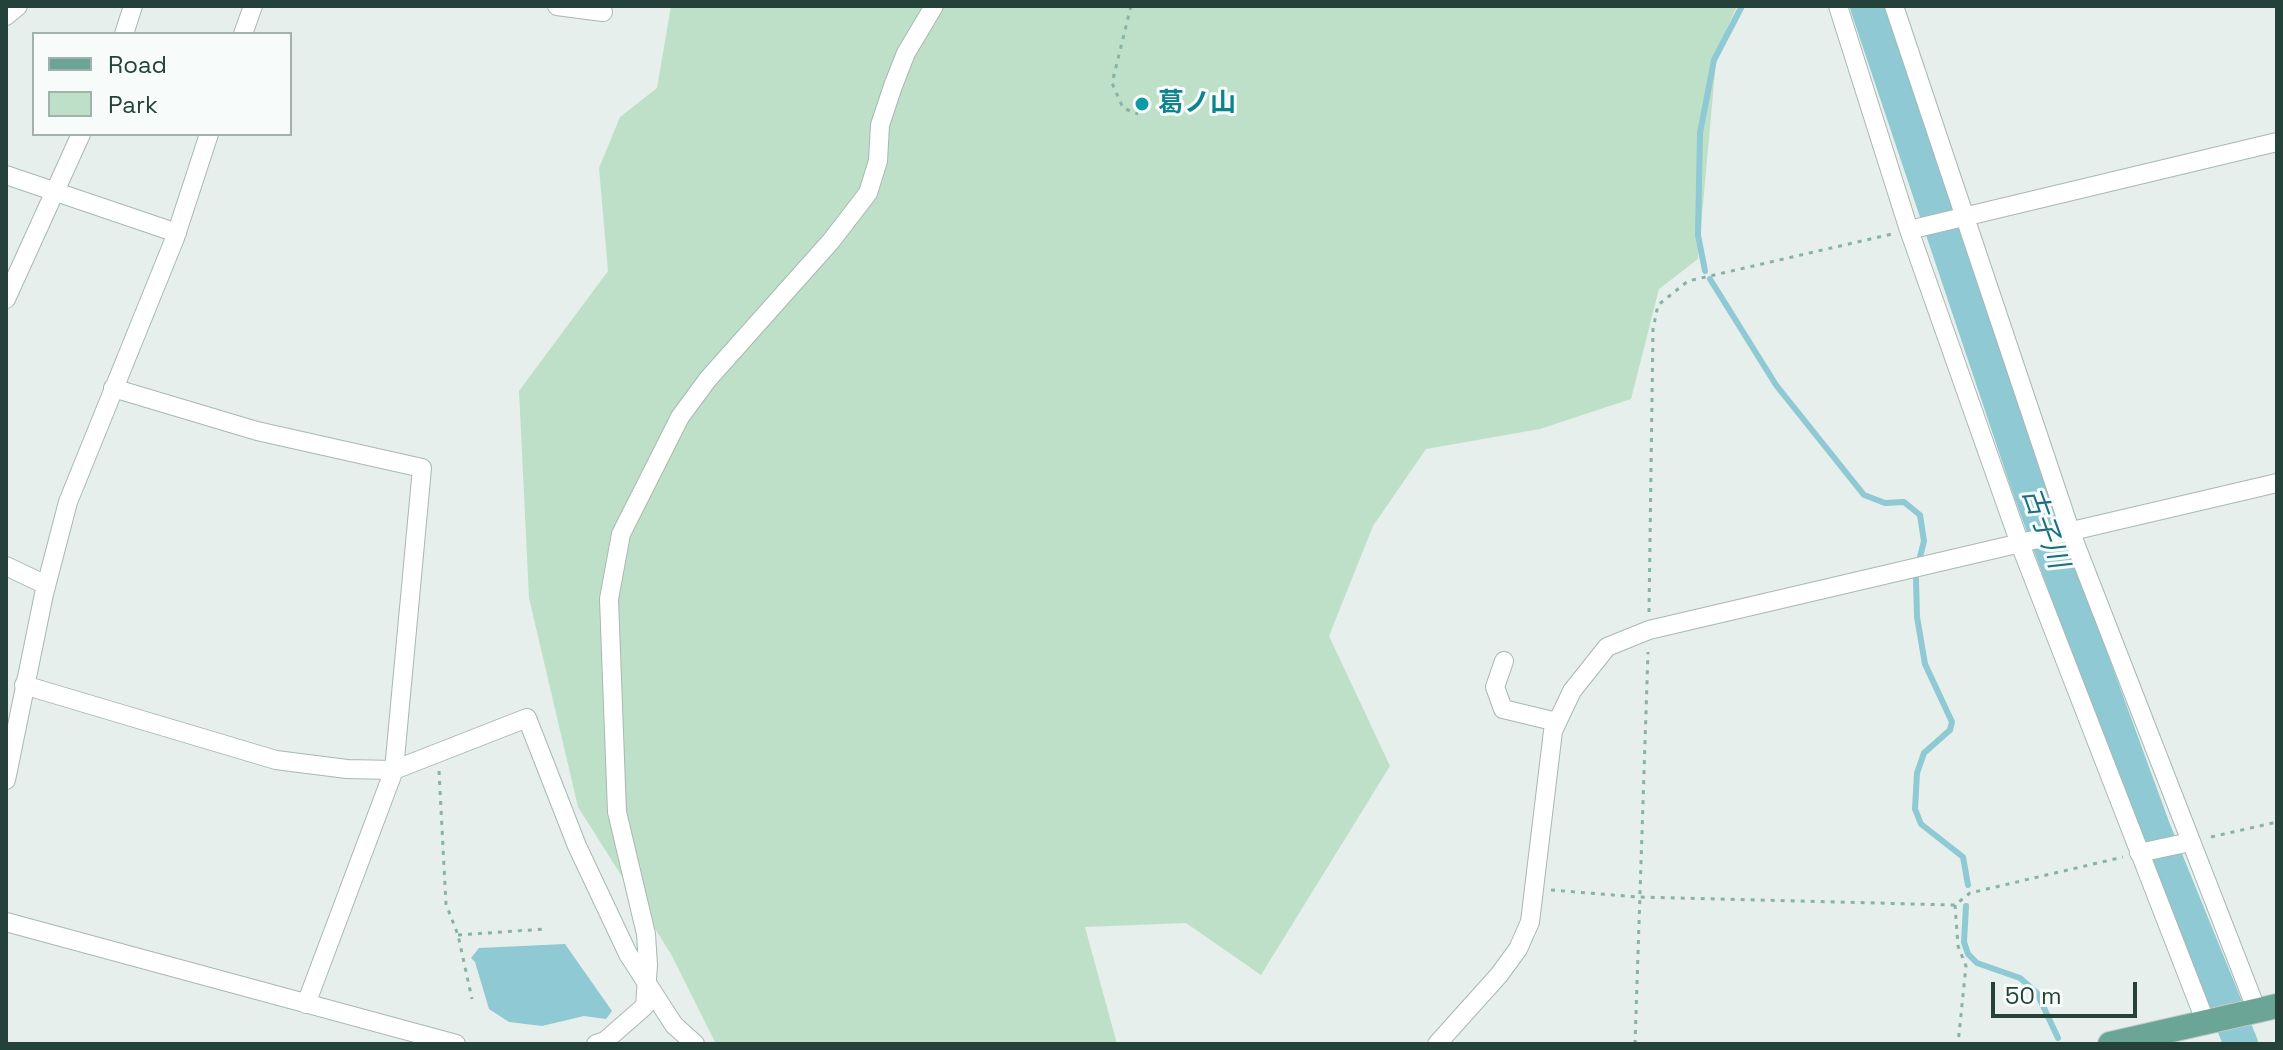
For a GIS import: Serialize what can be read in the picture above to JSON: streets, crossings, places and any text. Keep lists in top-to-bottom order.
{
  "water": ["古子川"],
  "places": ["葛ノ山"],
  "legend": ["Road", "Park"],
  "scale_bar": "50 m"
}
